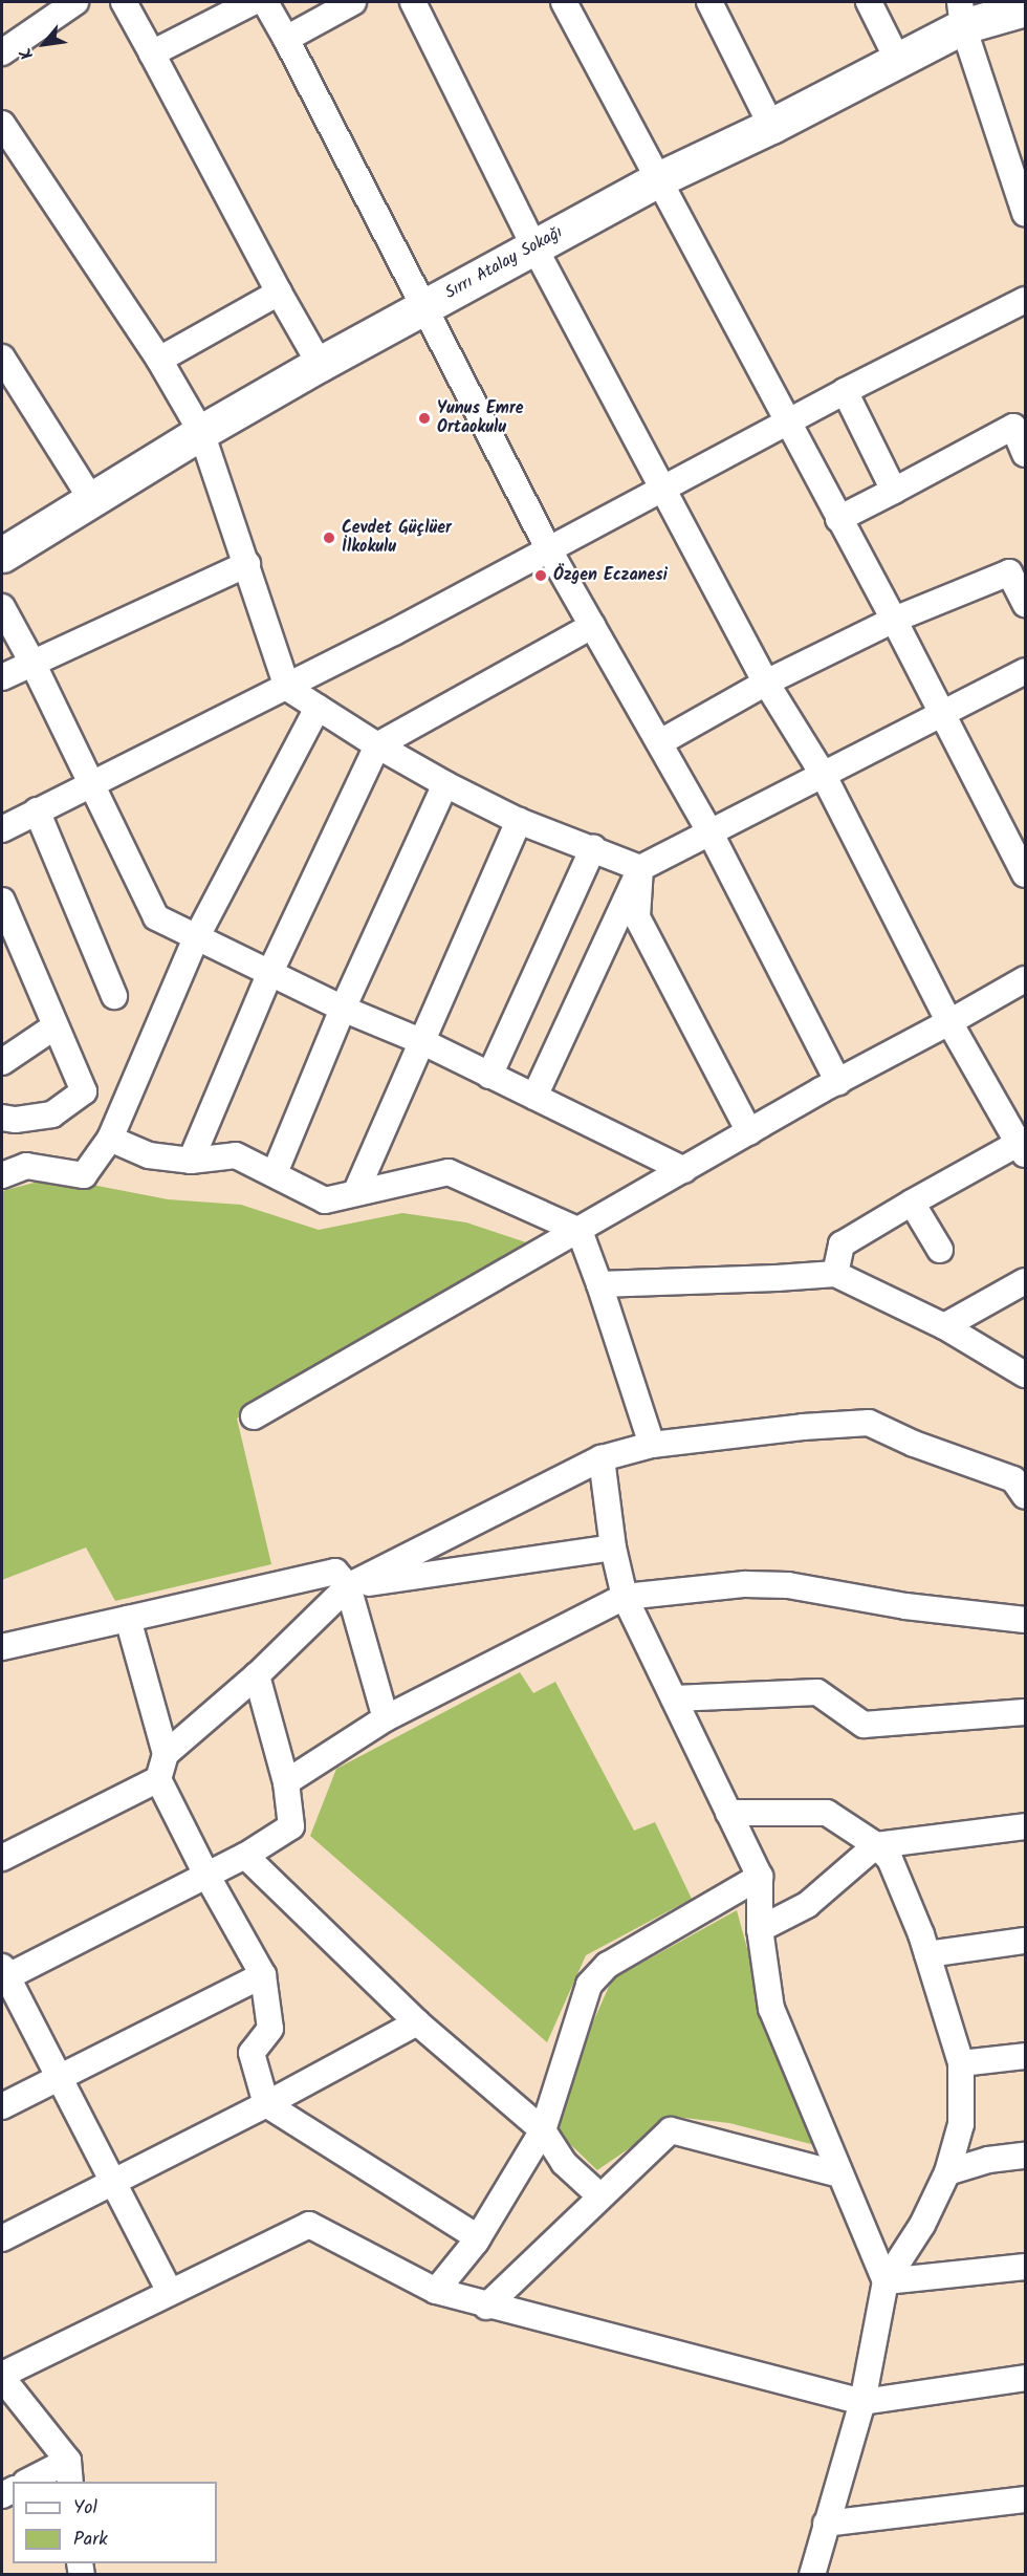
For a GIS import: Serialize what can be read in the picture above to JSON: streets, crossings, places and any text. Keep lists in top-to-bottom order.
{
  "streets": {
    "main road": ["Sırrı Atalay Sokağı"]
  },
  "places": ["Yunus Emre Ortaokulu", "Cevdet Güçlüer İlkokulu", "Özgen Eczanesi"],
  "legend": ["Yol", "Park"],
  "north": "bottom left"
}
